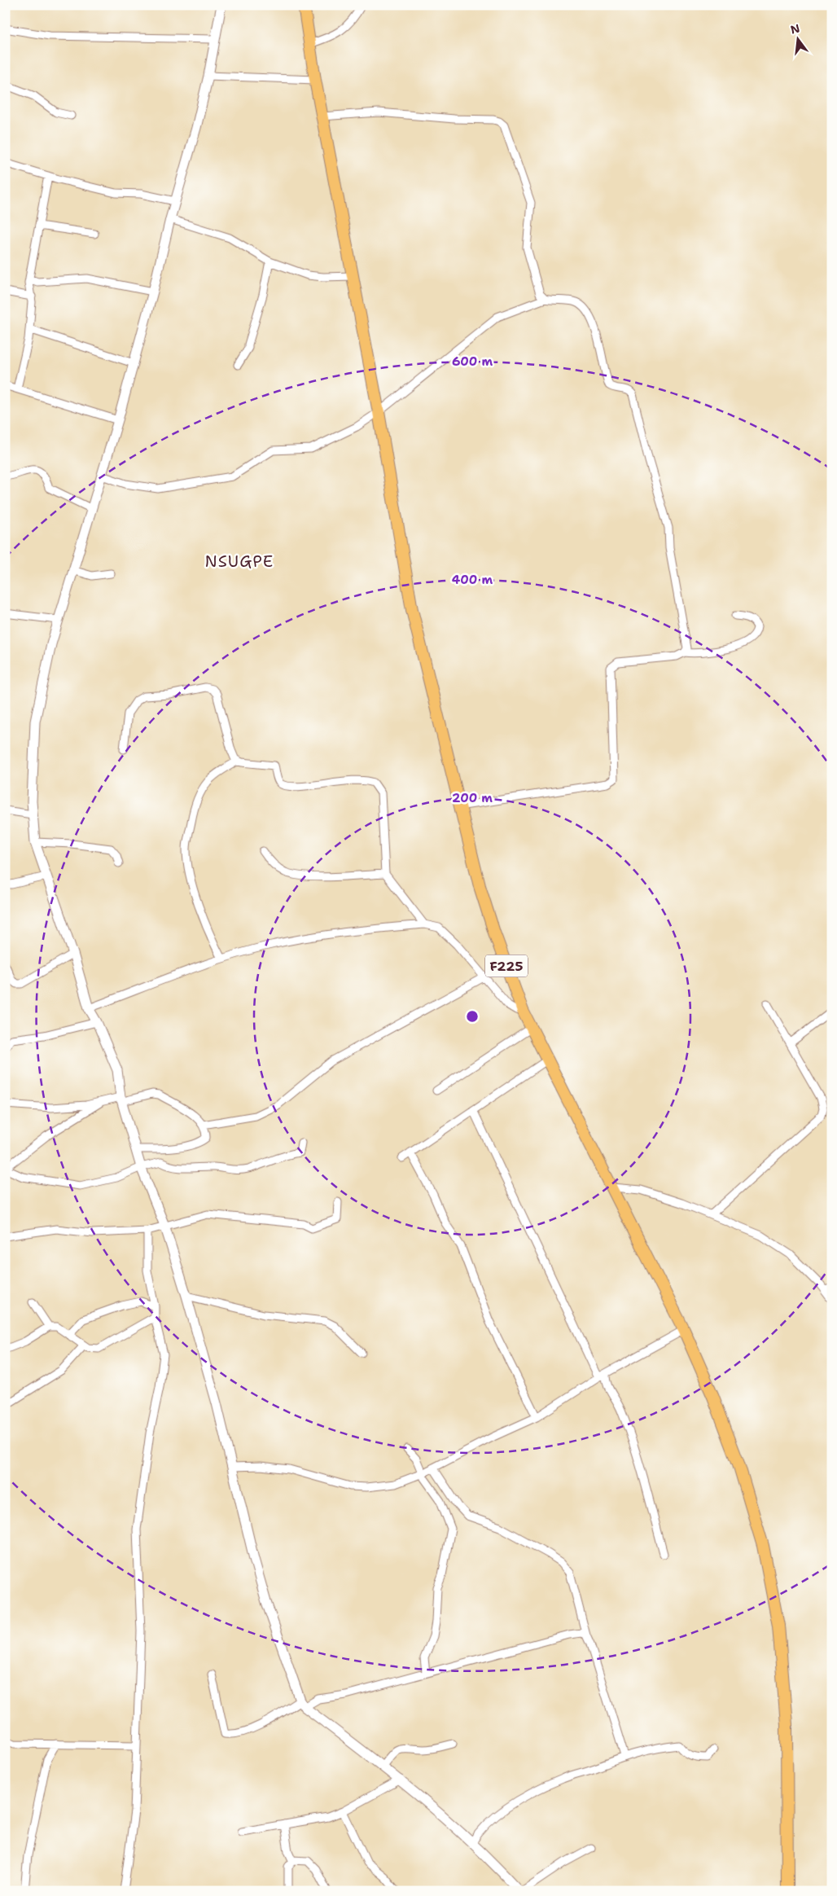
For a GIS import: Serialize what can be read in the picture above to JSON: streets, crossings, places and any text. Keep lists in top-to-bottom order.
{
  "streets": {
    "main road": ["F225"]
  },
  "districts": ["NSUGPE"],
  "north": "top",
  "rings": ["600 m", "400 m", "200 m"]
}
